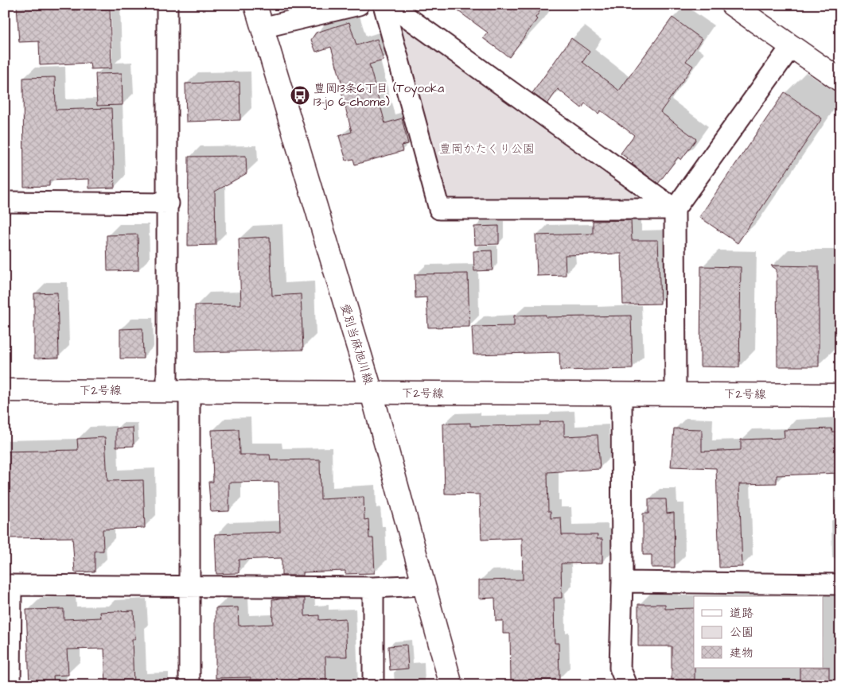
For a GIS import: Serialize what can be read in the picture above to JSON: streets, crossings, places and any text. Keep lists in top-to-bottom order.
{
  "streets": {
    "street": ["愛別当麻旭川線", "下2号線"]
  },
  "crossings": [
    ["愛別当麻旭川線", "下2号線"]
  ],
  "parks": ["豊岡かたくり公園"],
  "places": {
    "bus stop": ["豊岡13条6丁目 (Toyooka 13-jo 6-chome)"]
  },
  "legend": ["道路", "公園", "建物"]
}
